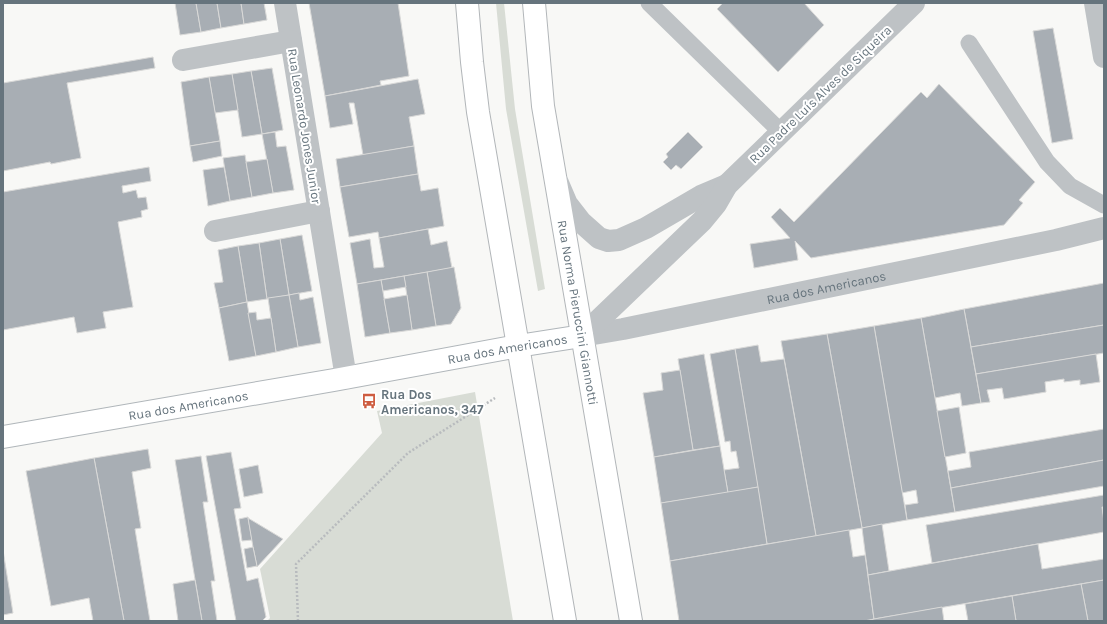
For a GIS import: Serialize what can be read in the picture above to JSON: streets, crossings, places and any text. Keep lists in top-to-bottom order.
{
  "streets": {
    "main road": ["Rua dos Americanos", "Rua Norma Pieruccini Giannotti"],
    "street": ["Rua Padre Luís Alves de Siqueira", "Rua Leonardo Jones Junior"]
  },
  "crossings": [
    ["Rua Padre Luís Alves de Siqueira", "Rua dos Americanos"],
    ["Rua Padre Luís Alves de Siqueira", "Rua Norma Pieruccini Giannotti"],
    ["Rua Leonardo Jones Junior", "Rua dos Americanos"],
    ["Rua dos Americanos", "Rua Norma Pieruccini Giannotti"]
  ],
  "places": {
    "bus stop": ["Rua Dos Americanos, 347"]
  }
}
